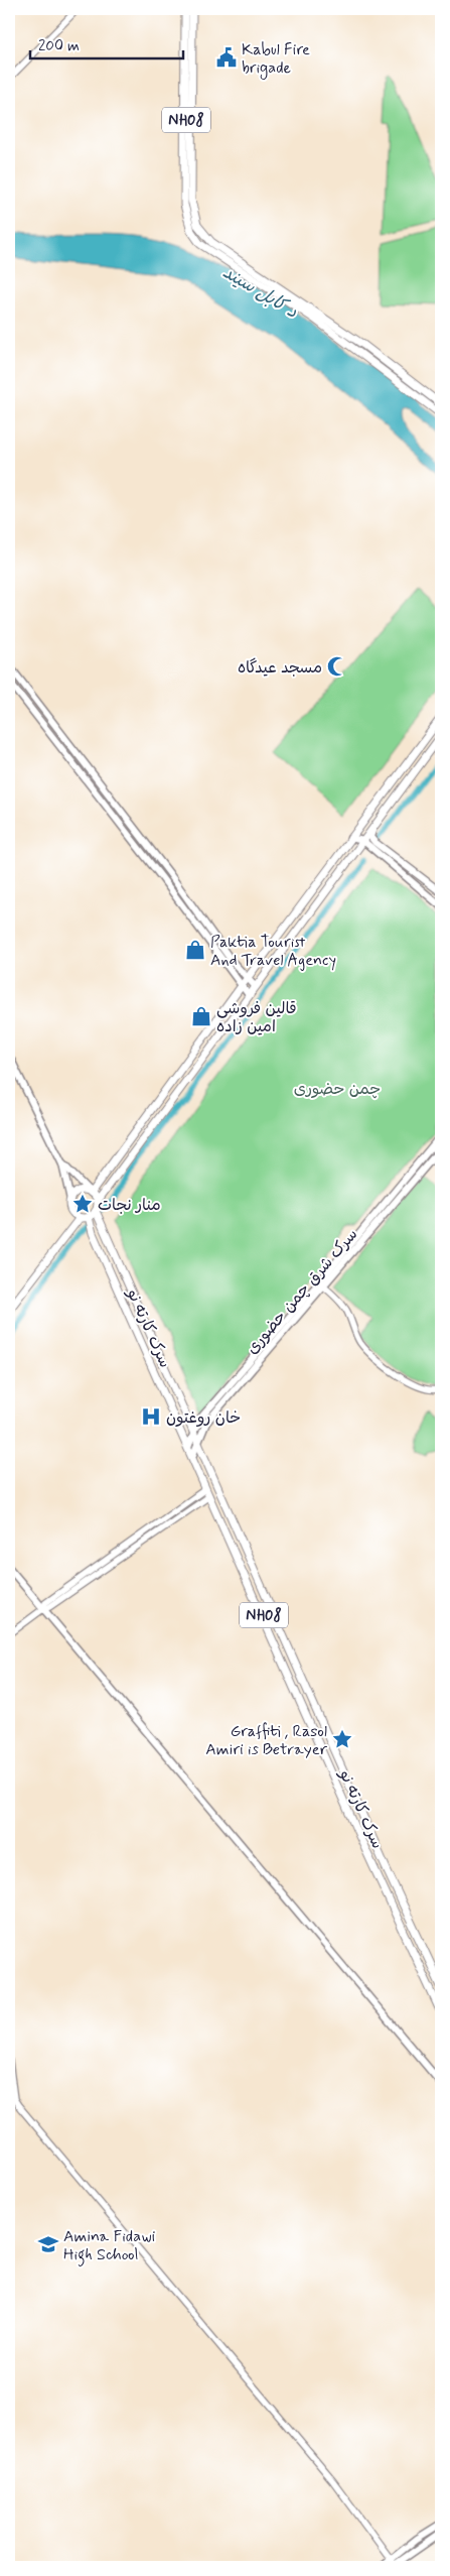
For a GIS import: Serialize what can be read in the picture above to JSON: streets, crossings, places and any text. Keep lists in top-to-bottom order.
{
  "streets": {
    "highway": ["NH08", "سرک کارته نو"],
    "main road": ["سرک شرق چمن حضوری"]
  },
  "crossings": [
    ["سرک شرق چمن حضوری", "سرک کارته نو"]
  ],
  "water": ["د کابل سيند"],
  "parks": ["چمن حضوری"],
  "places": {
    "public building": ["Kabul Fire brigade"],
    "mosque": ["مسجد عیدگاه"],
    "shop": ["Paktia Tourist And Travel Agency", "قالین فروشی امین زاده"],
    "place": ["منار نجات", "Graffiti , Rasol Amiri is Betrayer"],
    "hospital": ["خان روغتون"],
    "school or university": ["Amina Fidawi High School"]
  },
  "scale_bar": "200 m"
}
